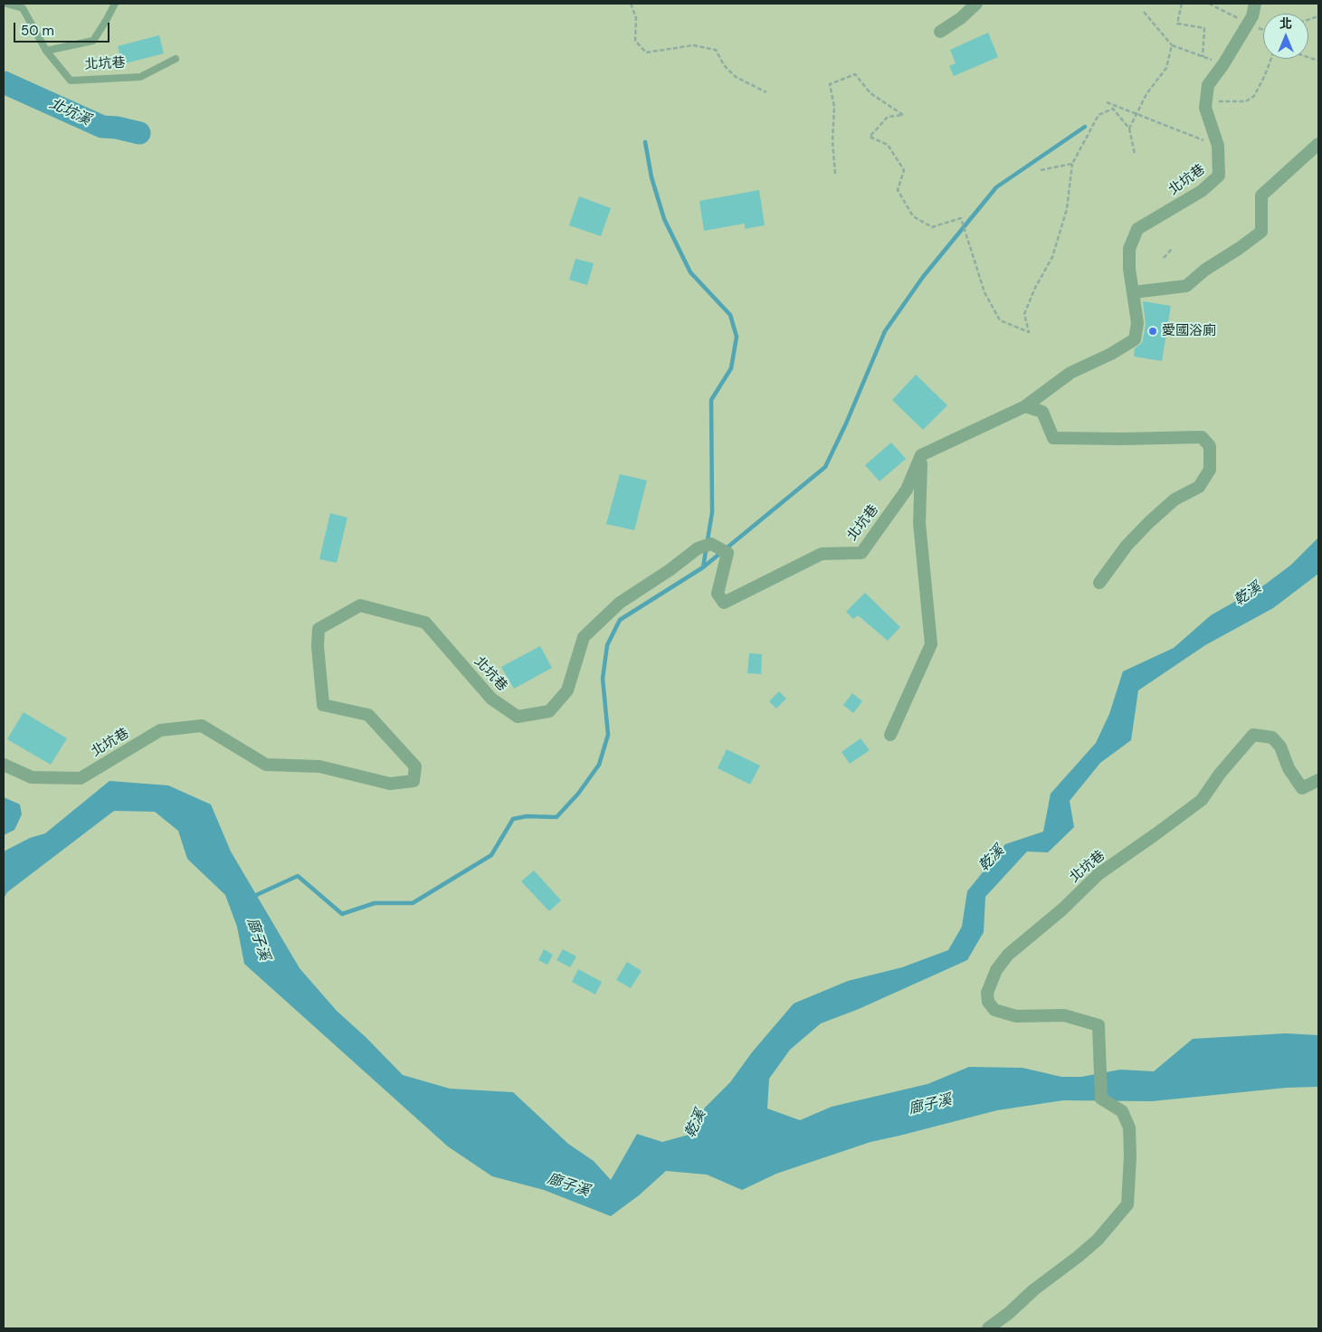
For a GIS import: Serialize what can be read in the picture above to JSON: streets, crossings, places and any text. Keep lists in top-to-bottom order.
{
  "streets": {
    "street": ["北坑巷"]
  },
  "water": ["北坑溪", "乾溪", "廍子溪"],
  "places": ["愛國浴廁"],
  "scale_bar": "50 m",
  "north": "top"
}
